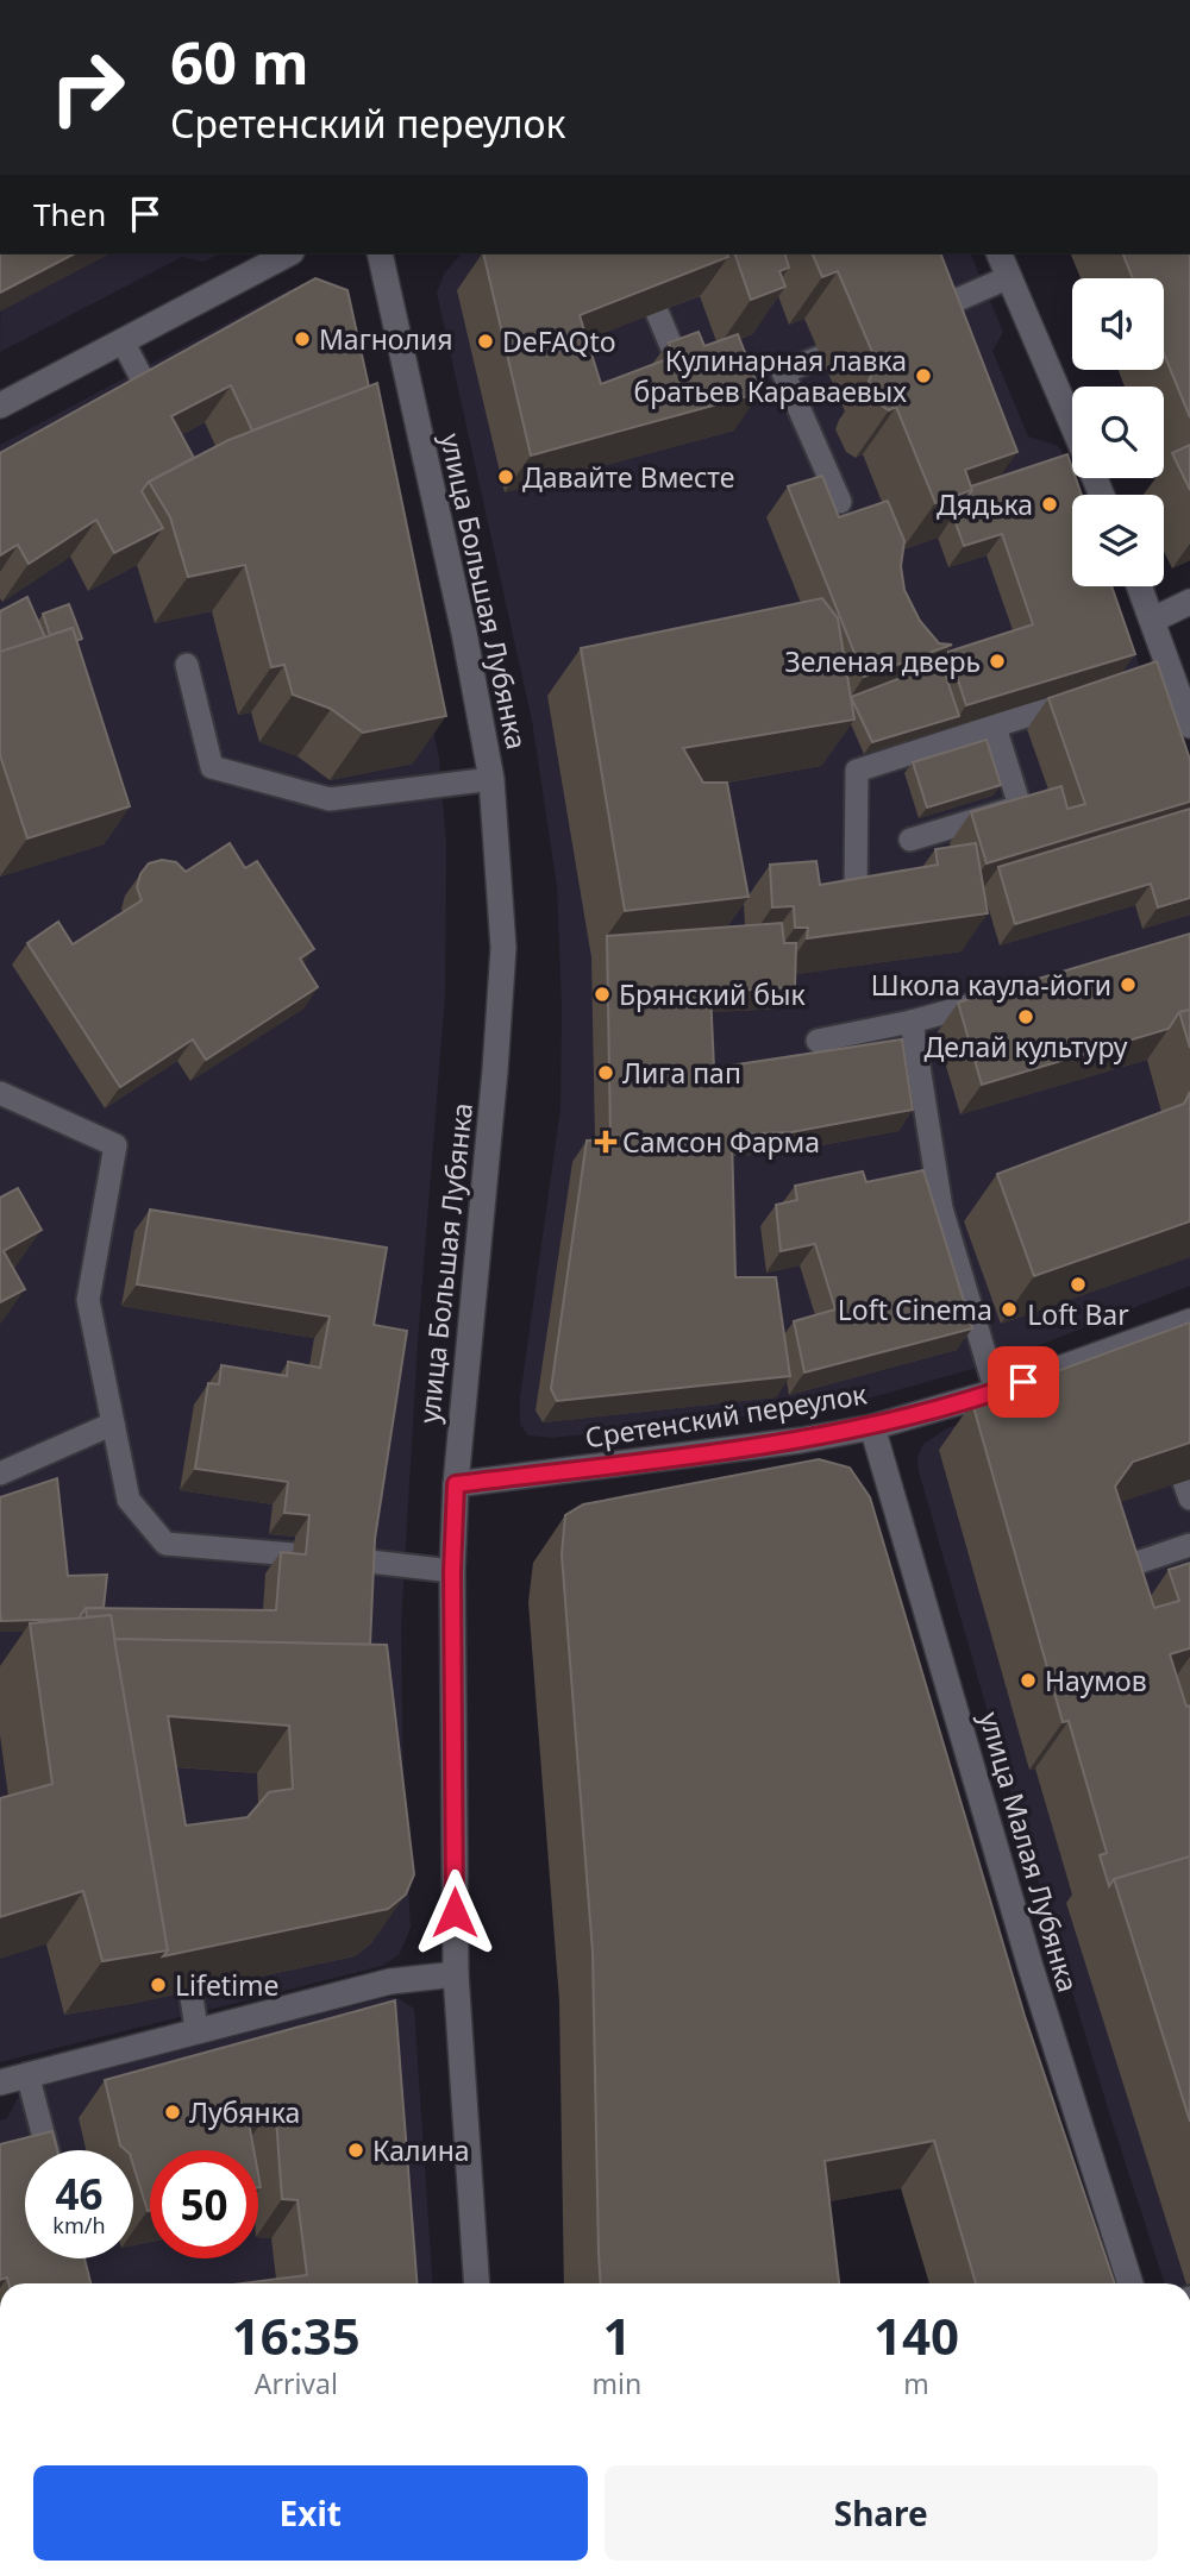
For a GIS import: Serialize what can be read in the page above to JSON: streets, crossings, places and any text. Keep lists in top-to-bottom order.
{
  "streets": {
    "street": ["улица Большая Лубянка", "Сретенский переулок", "улица Малая Лубянка"]
  },
  "crossings": [
    ["улица Большая Лубянка", "Сретенский переулок"],
    ["Сретенский переулок", "улица Малая Лубянка"]
  ],
  "places": {
    "other": [
      "Магнолия",
      "DeFAQto",
      "Кулинарная лавка братьев Караваевых",
      "Давайте Вместе",
      "Дядька",
      "Зеленая дверь",
      "Школа каула-йоги",
      "Брянский бык",
      "Делай культуру",
      "Лига пап",
      "Loft Bar",
      "Loft Cinema",
      "Наумов",
      "Lifetime",
      "Лубянка",
      "Калина"
    ],
    "health": ["Самсон Фарма"]
  },
  "page": {
    "turn": ["60 m", "Сретенский переулок"],
    "then": "Then",
    "speed": "46 km/h",
    "limit": "50",
    "eta": [
      "16:35",
      "Arrival",
      "1",
      "min",
      "140",
      "m"
    ],
    "buttons": ["Exit", "Share"]
  }
}
